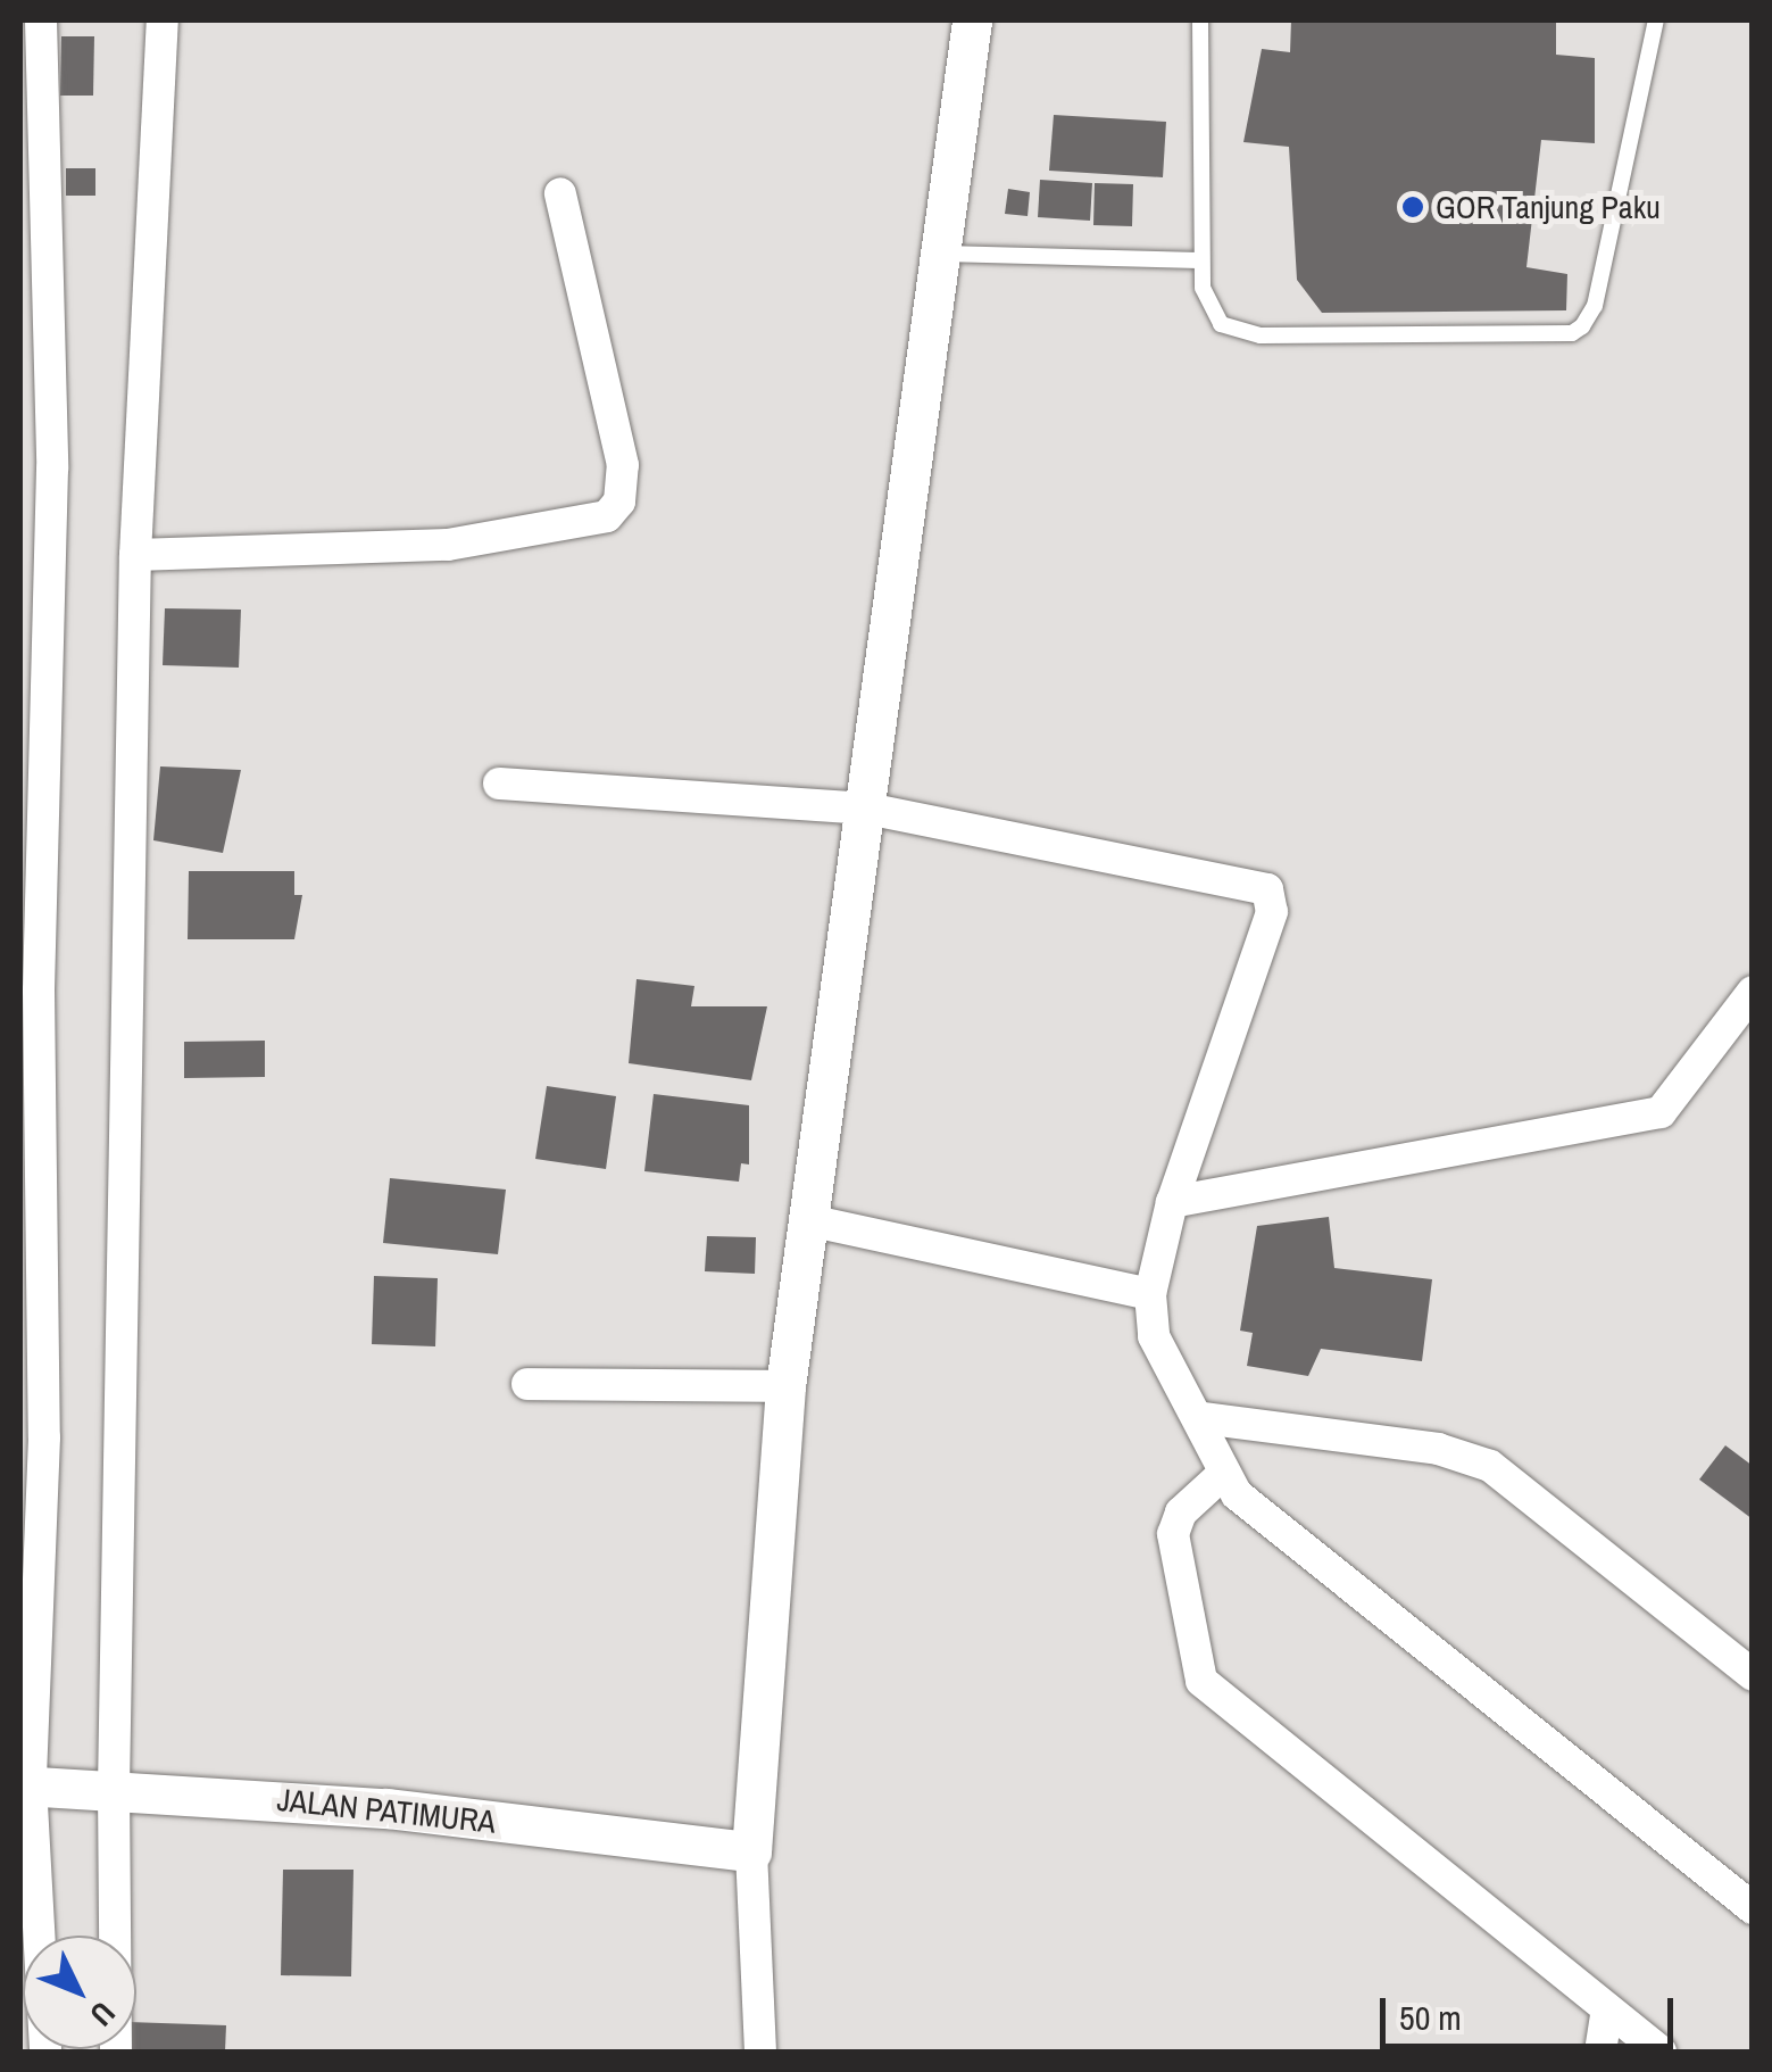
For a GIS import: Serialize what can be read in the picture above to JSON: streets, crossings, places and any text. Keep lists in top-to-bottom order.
{
  "streets": {
    "street": ["JALAN PATIMURA"]
  },
  "places": ["GOR Tanjung Paku"],
  "scale_bar": "50 m",
  "north": "bottom right"
}
